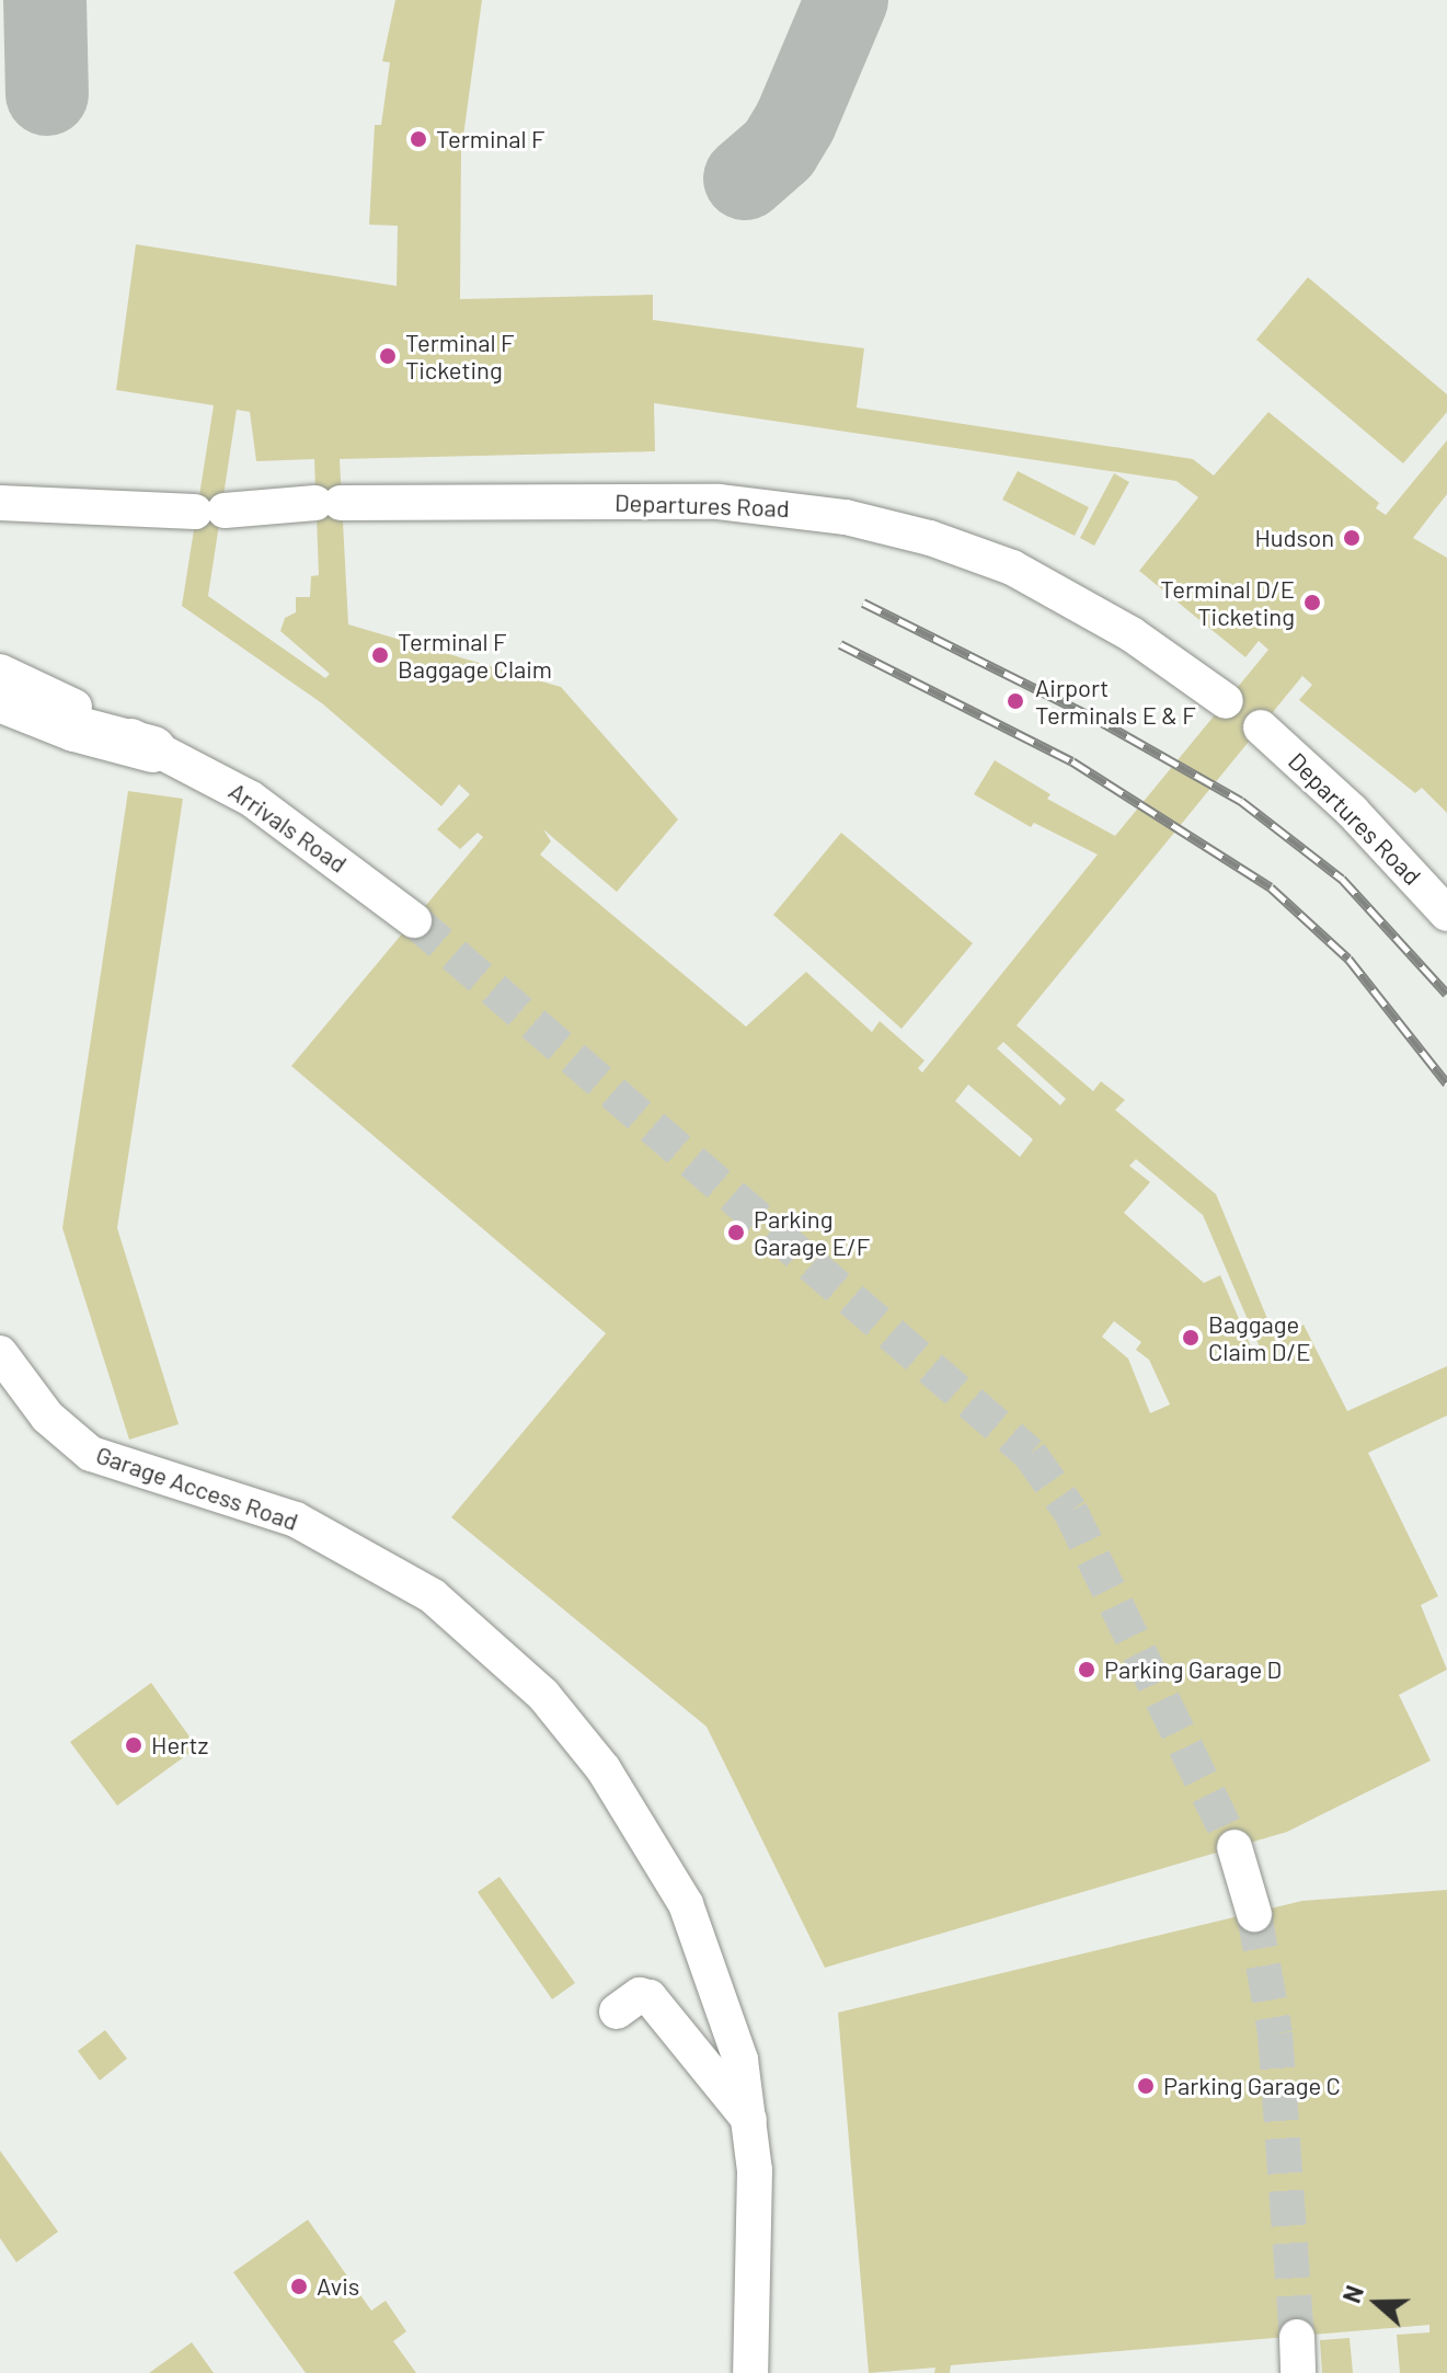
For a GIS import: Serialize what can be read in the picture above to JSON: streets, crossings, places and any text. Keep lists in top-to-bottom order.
{
  "streets": {
    "street": ["Departures Road", "Arrivals Road", "Garage Access Road"]
  },
  "places": [
    "Terminal F",
    "Terminal F Ticketing",
    "Hudson",
    "Terminal D/E Ticketing",
    "Terminal F Baggage Claim",
    "Airport Terminals E & F",
    "Parking Garage E/F",
    "Baggage Claim D/E",
    "Parking Garage D",
    "Hertz",
    "Parking Garage C",
    "Avis"
  ],
  "north": "left"
}
